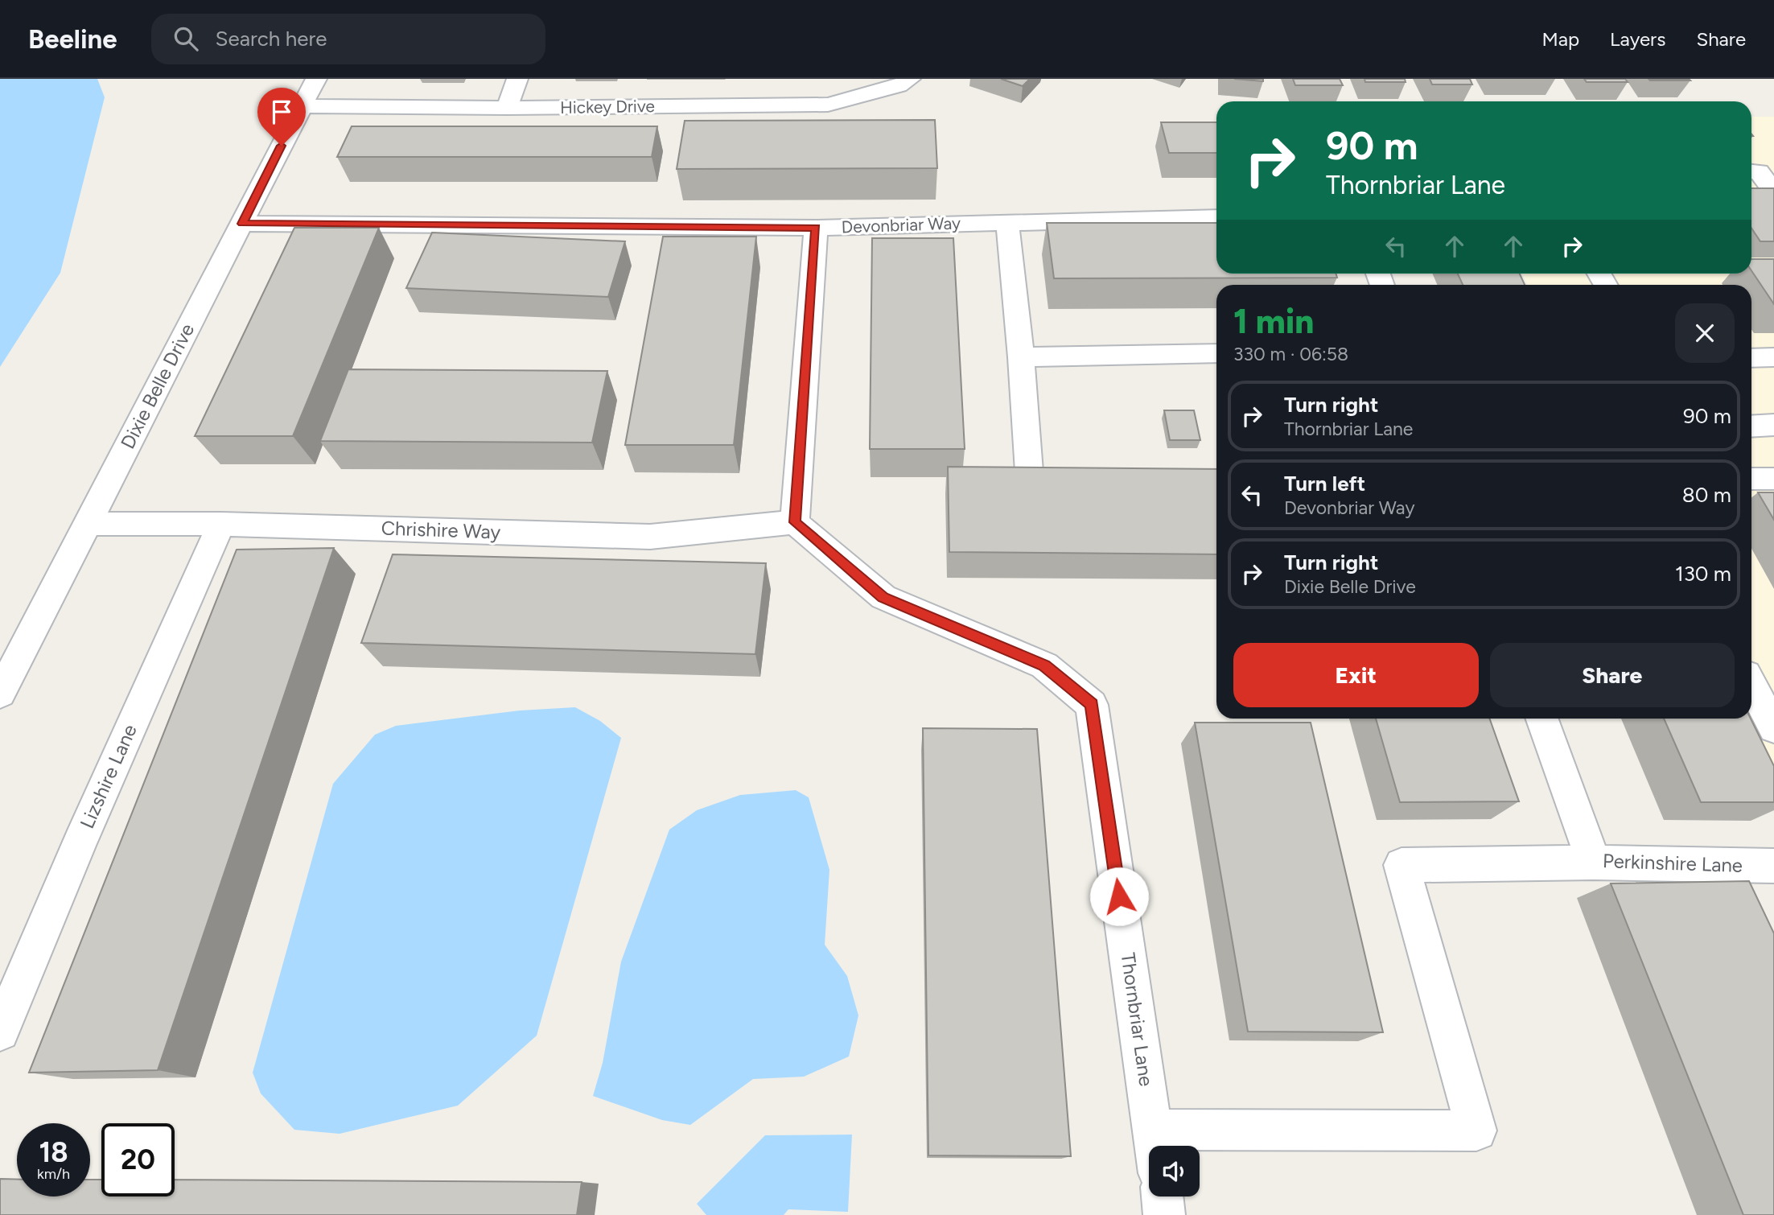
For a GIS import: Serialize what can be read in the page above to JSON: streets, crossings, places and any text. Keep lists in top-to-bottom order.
{
  "streets": {
    "street": [
      "Hickey Drive",
      "Devonbriar Way",
      "Dixie Belle Drive",
      "Chrishire Way",
      "Lizshire Lane",
      "Perkinshire Lane",
      "Thornbriar Lane"
    ]
  },
  "crossings": [
    ["Hickey Drive", "Dixie Belle Drive"],
    ["Devonbriar Way", "Dixie Belle Drive"],
    ["Dixie Belle Drive", "Chrishire Way"],
    ["Chrishire Way", "Lizshire Lane"],
    ["Chrishire Way", "Thornbriar Lane"]
  ],
  "page": {
    "header": "Beeline",
    "search": "Search here",
    "nav": ["Map", "Layers", "Share"],
    "turn": ["90 m", "Thornbriar Lane"],
    "heading": ["1 min", "330 m · 06:58"],
    "list": [
      {
        "name": "Turn right",
        "note": "Thornbriar Lane",
        "value": "90 m"
      },
      {
        "name": "Turn left",
        "note": "Devonbriar Way",
        "value": "80 m"
      },
      {
        "name": "Turn right",
        "note": "Dixie Belle Drive",
        "value": "130 m"
      }
    ],
    "buttons": ["Exit", "Share"],
    "speed": "18 km/h",
    "limit": "20"
  }
}
